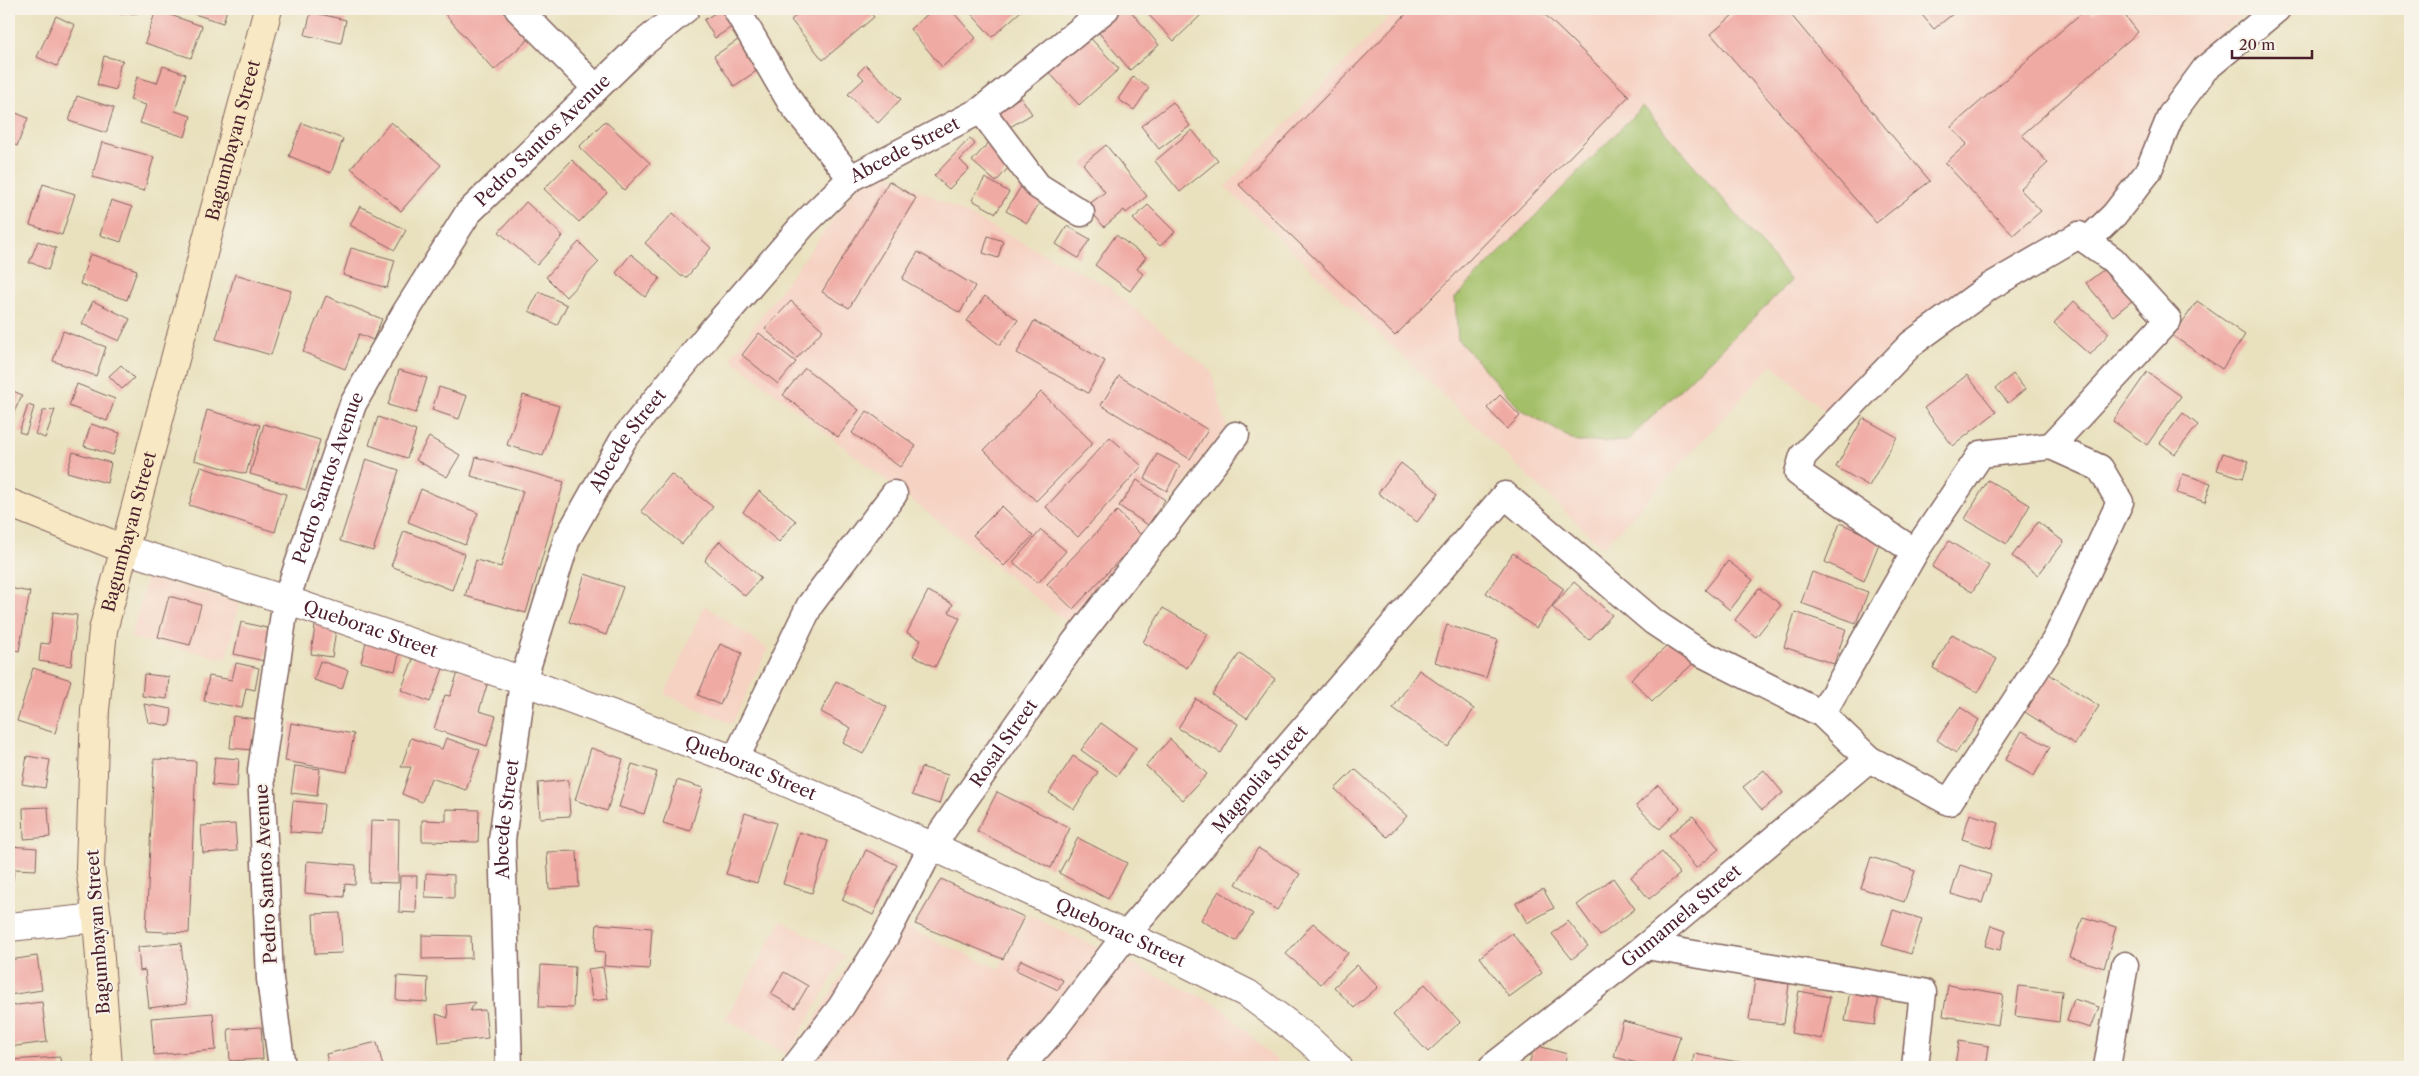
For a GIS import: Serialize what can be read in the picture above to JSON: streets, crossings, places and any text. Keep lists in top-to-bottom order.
{
  "streets": {
    "main road": ["Bagumbayan Street"],
    "street": [
      "Pedro Santos Avenue",
      "Abcede Street",
      "Queborac Street",
      "Rosal Street",
      "Magnolia Street",
      "Gumamela Street"
    ]
  },
  "crossings": [
    ["Bagumbayan Street", "Queborac Street"],
    ["Pedro Santos Avenue", "Queborac Street"],
    ["Abcede Street", "Queborac Street"],
    ["Queborac Street", "Rosal Street"],
    ["Queborac Street", "Magnolia Street"]
  ],
  "scale_bar": "20 m"
}
